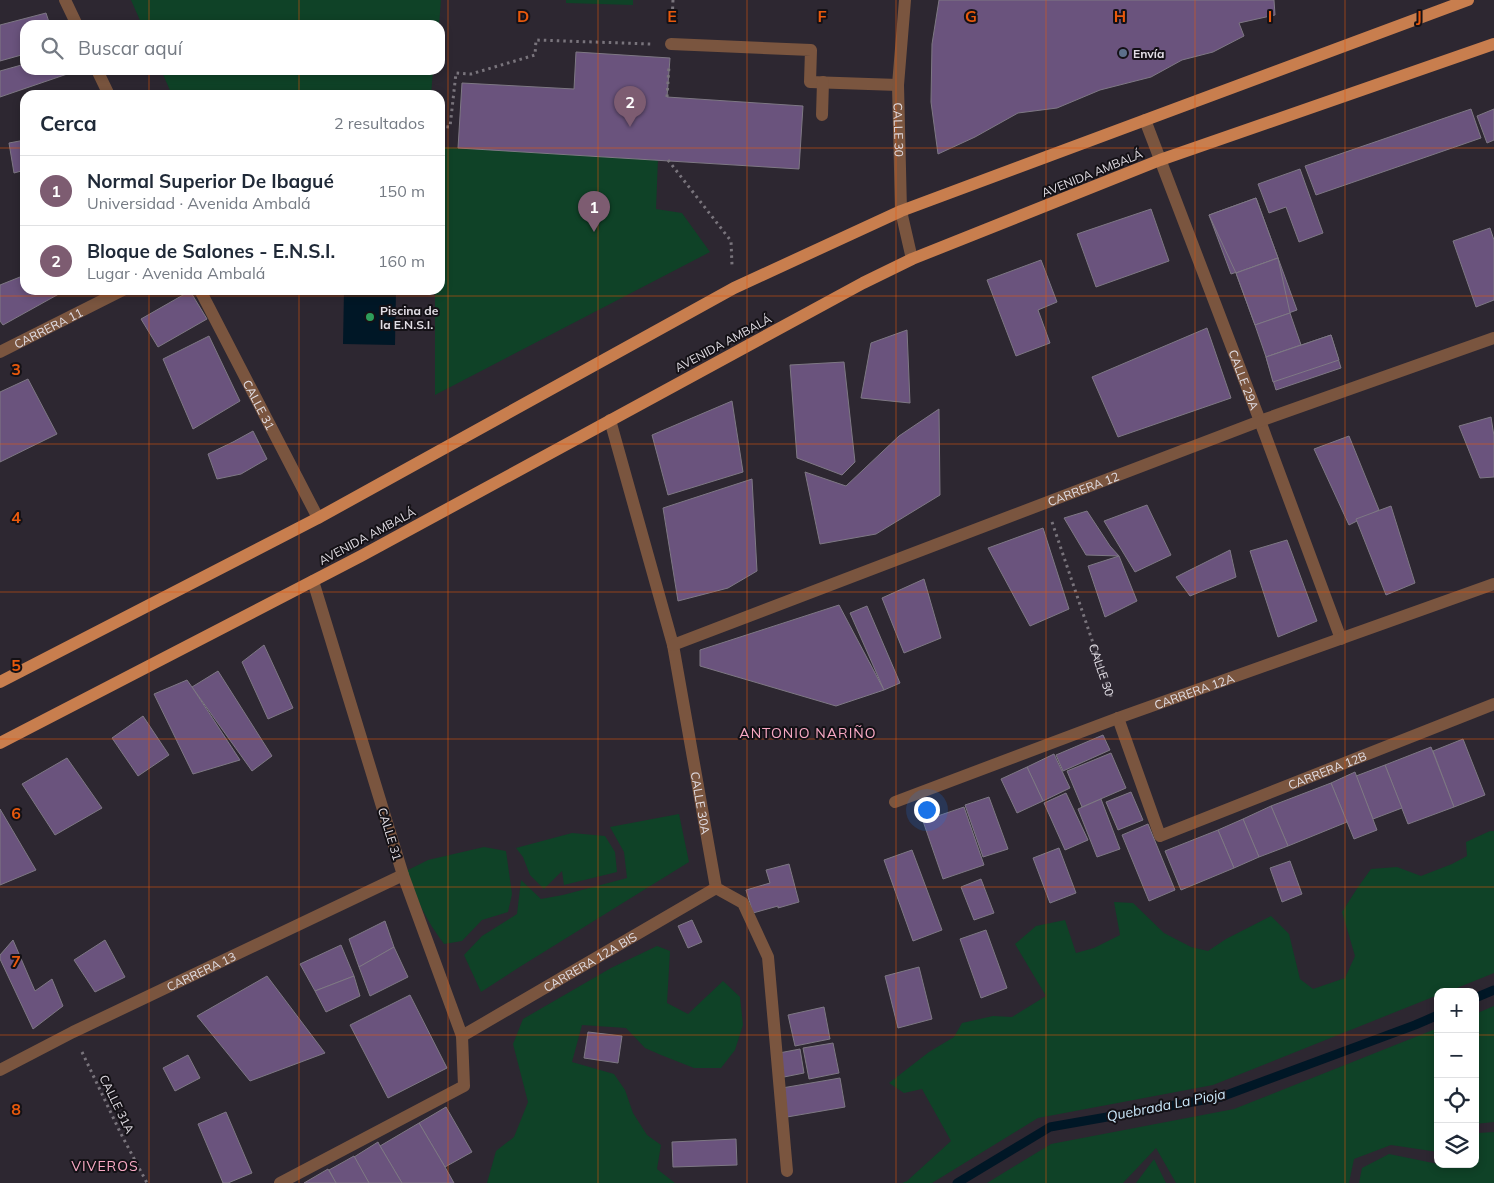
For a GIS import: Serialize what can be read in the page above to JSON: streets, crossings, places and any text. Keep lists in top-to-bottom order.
{
  "streets": {
    "main road": ["AVENIDA AMBALÁ"],
    "street": [
      "CALLE 30",
      "CARRERA 11",
      "CALLE 29A",
      "CALLE 31",
      "CARRERA 12",
      "CARRERA 12A",
      "CARRERA 12B",
      "CALLE 30A",
      "CARRERA 12A BIS",
      "CARRERA 13"
    ],
    "path": ["CALLE 31A"]
  },
  "crossings": [
    ["CALLE 30", "AVENIDA AMBALÁ"],
    ["CALLE 30", "CARRERA 12"],
    ["CALLE 30", "CARRERA 12A"],
    ["CALLE 30", "CARRERA 12B"],
    ["AVENIDA AMBALÁ", "CALLE 29A"],
    ["AVENIDA AMBALÁ", "CALLE 31"],
    ["AVENIDA AMBALÁ", "CALLE 30A"],
    ["CALLE 29A", "CARRERA 12"],
    ["CALLE 29A", "CARRERA 12A"],
    ["CALLE 31", "CARRERA 12A BIS"],
    ["CALLE 31", "CARRERA 13"],
    ["CARRERA 12", "CALLE 30A"],
    ["CARRERA 12A", "CARRERA 12B"],
    ["CALLE 30A", "CARRERA 12A BIS"],
    ["CARRERA 13", "CALLE 31A"]
  ],
  "districts": ["ANTONIO NARIÑO", "VIVEROS"],
  "water": ["Quebrada La Pioja"],
  "places": ["Envía", "Piscina de la E.N.S.I."],
  "page": {
    "search": "Buscar aquí",
    "pins": ["2", "1"],
    "heading": ["Cerca", "2 resultados"],
    "list": [
      {
        "mark": "1",
        "name": "Normal Superior De Ibagué",
        "note": "Universidad · Avenida Ambalá",
        "value": "150 m"
      },
      {
        "mark": "2",
        "name": "Bloque de Salones - E.N.S.I.",
        "note": "Lugar · Avenida Ambalá",
        "value": "160 m"
      }
    ],
    "map_buttons": ["+", "−"]
  },
  "grid": {
    "columns": [
      "D",
      "E",
      "F",
      "G",
      "H",
      "I",
      "J"
    ],
    "rows": [
      "3",
      "4",
      "5",
      "6",
      "7",
      "8"
    ]
  }
}
